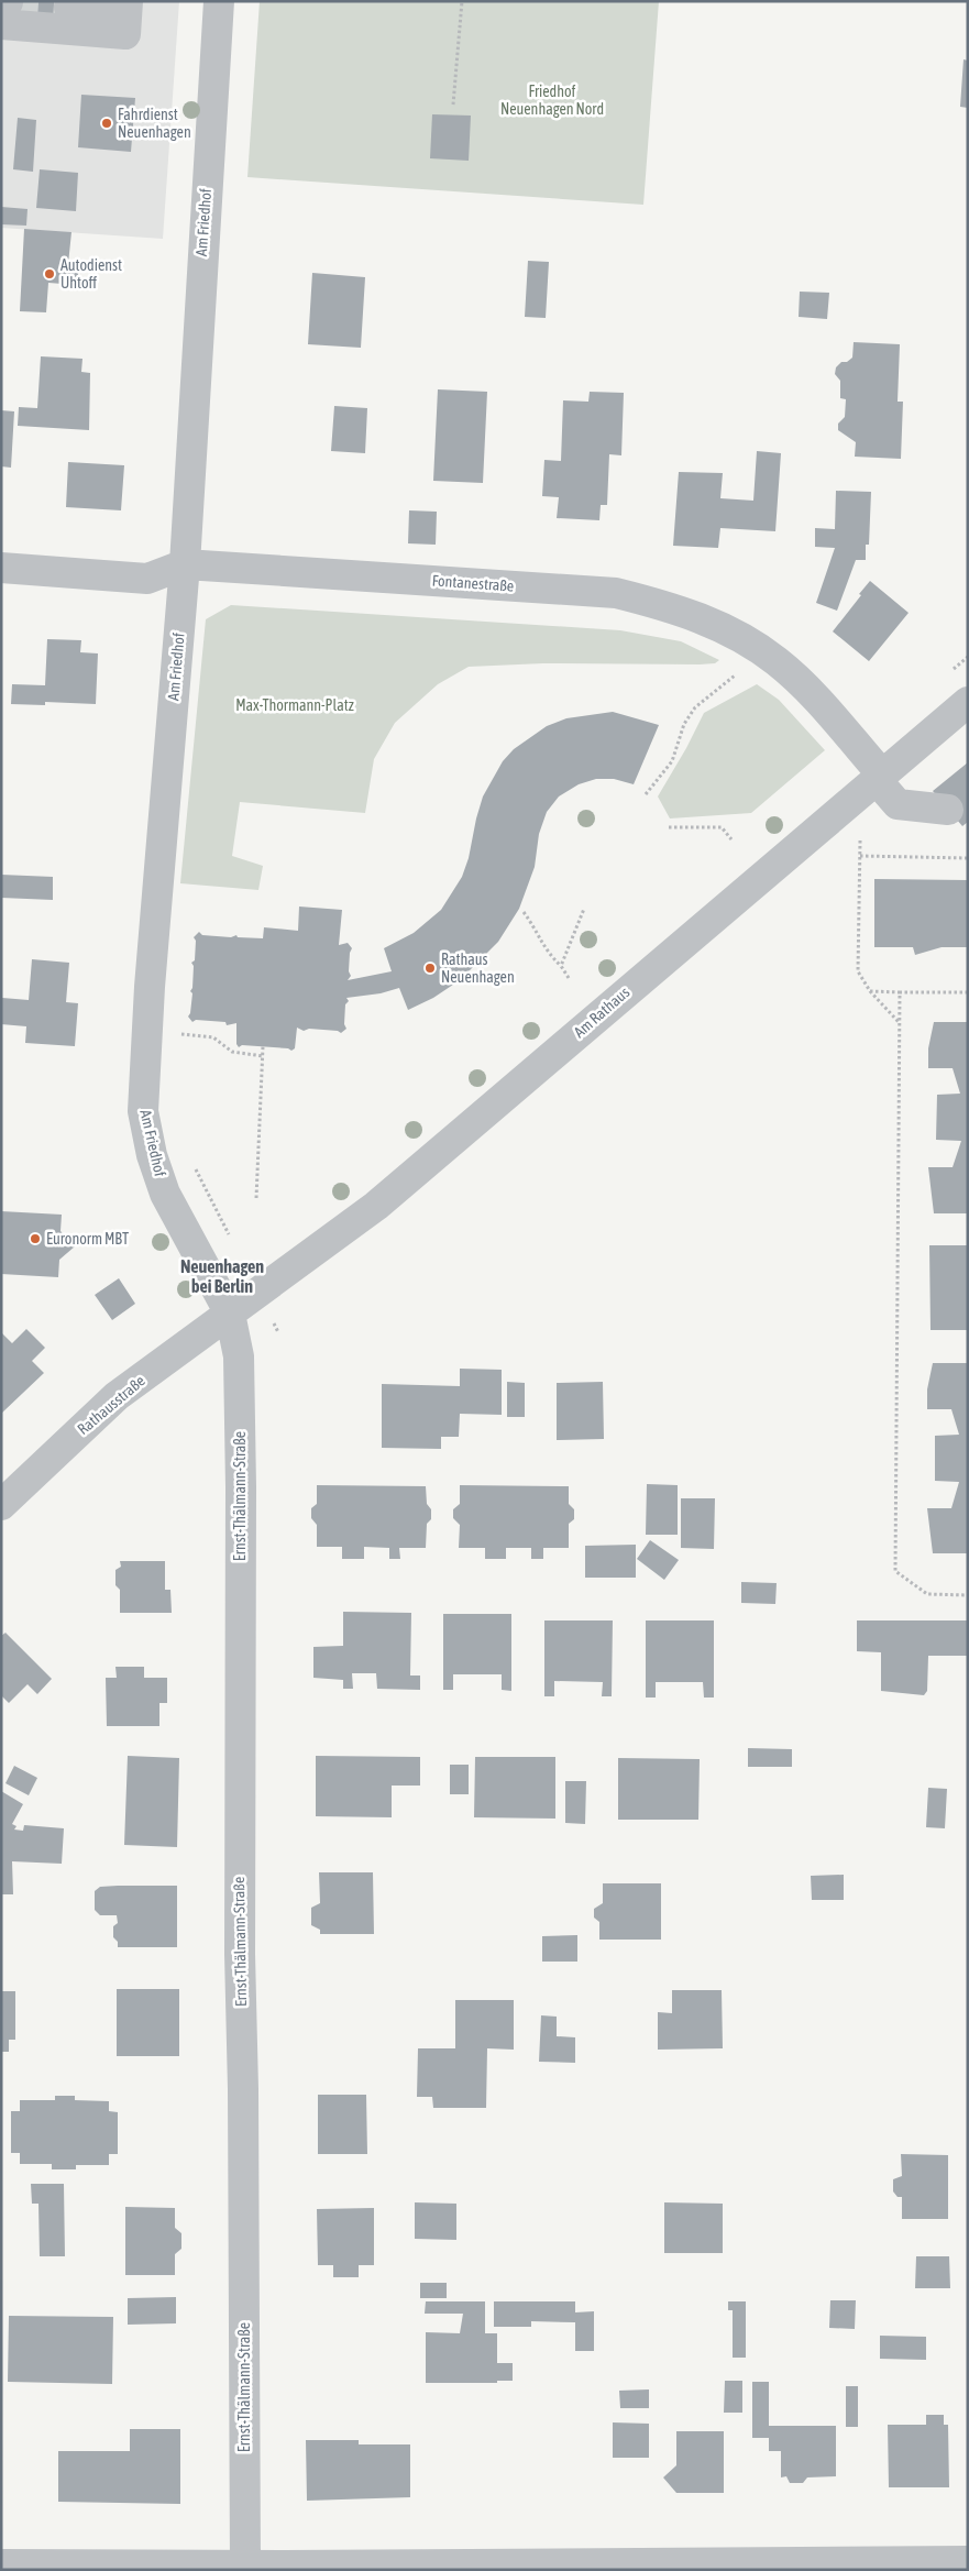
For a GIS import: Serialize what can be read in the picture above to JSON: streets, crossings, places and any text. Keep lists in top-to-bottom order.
{
  "streets": {
    "street": [
      "Am Friedhof",
      "Fontanestraße",
      "Am Rathaus",
      "Rathausstraße",
      "Ernst-Thälmann-Straße"
    ]
  },
  "crossings": [
    ["Am Friedhof", "Fontanestraße"],
    ["Am Friedhof", "Am Rathaus"],
    ["Am Friedhof", "Rathausstraße"],
    ["Am Friedhof", "Ernst-Thälmann-Straße"],
    ["Fontanestraße", "Am Rathaus"],
    ["Am Rathaus", "Rathausstraße"],
    ["Am Rathaus", "Ernst-Thälmann-Straße"],
    ["Rathausstraße", "Ernst-Thälmann-Straße"]
  ],
  "districts": ["Neuenhagen bei Berlin"],
  "parks": ["Friedhof Neuenhagen Nord", "Max-Thormann-Platz"],
  "places": [
    "Fahrdienst Neuenhagen",
    "Autodienst Uhtoff",
    "Rathaus Neuenhagen",
    "Euronorm MBT"
  ]
}
